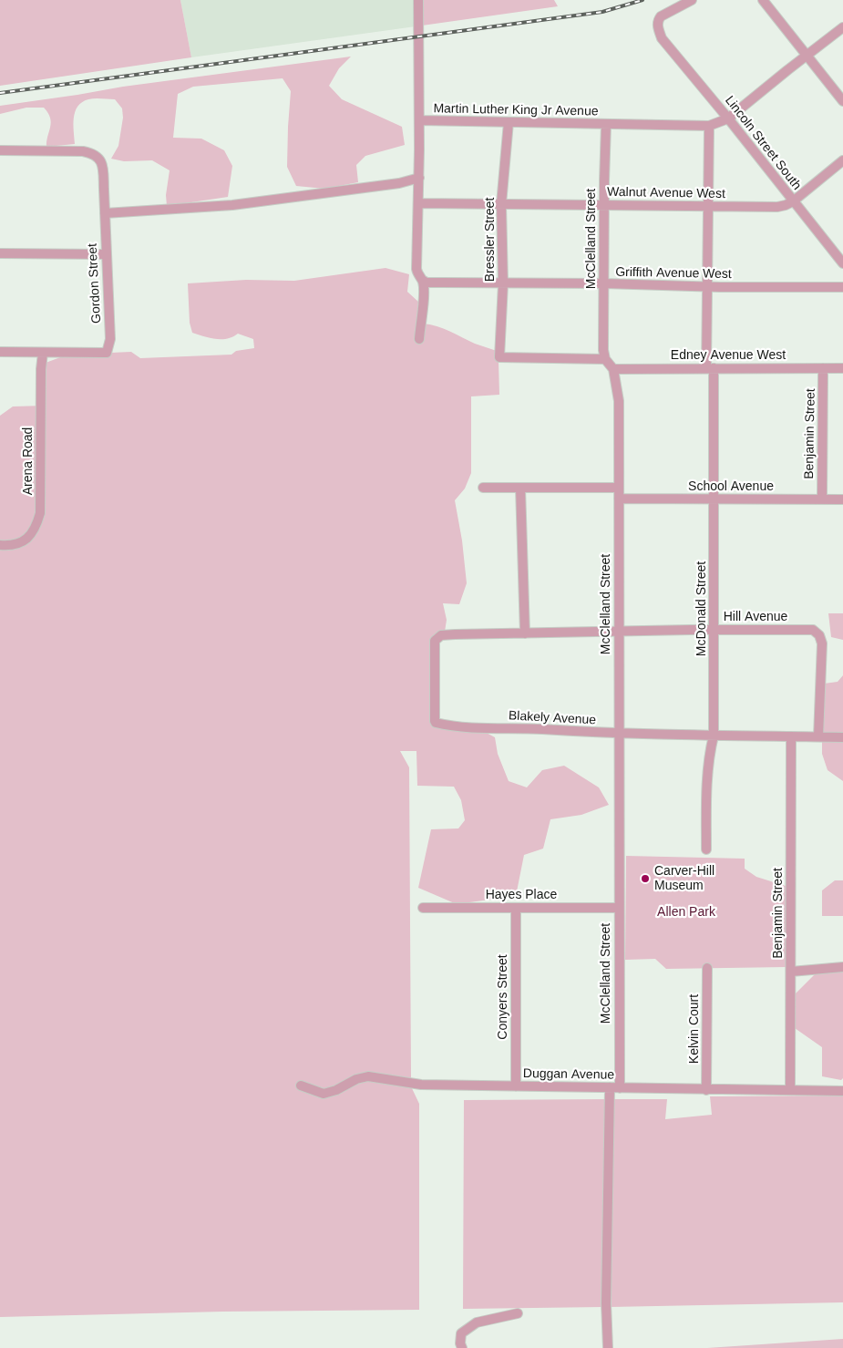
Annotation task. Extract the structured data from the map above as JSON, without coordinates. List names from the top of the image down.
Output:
{
  "streets": {
    "street": [
      "Martin Luther King Jr Avenue",
      "Lincoln Street South",
      "Walnut Avenue West",
      "McClelland Street",
      "Bressler Street",
      "Griffith Avenue West",
      "Gordon Street",
      "Edney Avenue West",
      "Benjamin Street",
      "Arena Road",
      "School Avenue",
      "McDonald Street",
      "Hill Avenue",
      "Blakely Avenue",
      "Hayes Place",
      "Conyers Street",
      "Kelvin Court",
      "Duggan Avenue"
    ]
  },
  "crossings": [
    ["Martin Luther King Jr Avenue", "Lincoln Street South"],
    ["Martin Luther King Jr Avenue", "Walnut Avenue West"],
    ["Martin Luther King Jr Avenue", "McClelland Street"],
    ["Martin Luther King Jr Avenue", "Bressler Street"],
    ["Martin Luther King Jr Avenue", "Griffith Avenue West"],
    ["Martin Luther King Jr Avenue", "McDonald Street"],
    ["Lincoln Street South", "Walnut Avenue West"],
    ["Walnut Avenue West", "McClelland Street"],
    ["Walnut Avenue West", "Bressler Street"],
    ["Walnut Avenue West", "McDonald Street"],
    ["McClelland Street", "Bressler Street"],
    ["McClelland Street", "Griffith Avenue West"],
    ["McClelland Street", "Edney Avenue West"],
    ["McClelland Street", "School Avenue"],
    ["McClelland Street", "Hill Avenue"],
    ["McClelland Street", "Blakely Avenue"],
    ["McClelland Street", "Hayes Place"],
    ["McClelland Street", "Duggan Avenue"],
    ["Bressler Street", "Griffith Avenue West"],
    ["Griffith Avenue West", "McDonald Street"],
    ["Gordon Street", "Arena Road"],
    ["Edney Avenue West", "Benjamin Street"],
    ["Edney Avenue West", "McDonald Street"],
    ["Benjamin Street", "School Avenue"],
    ["Benjamin Street", "Blakely Avenue"],
    ["Benjamin Street", "Duggan Avenue"],
    ["School Avenue", "McDonald Street"],
    ["McDonald Street", "Hill Avenue"],
    ["McDonald Street", "Blakely Avenue"],
    ["Hill Avenue", "Blakely Avenue"],
    ["Hayes Place", "Conyers Street"],
    ["Conyers Street", "Duggan Avenue"],
    ["Kelvin Court", "Duggan Avenue"]
  ],
  "parks": ["Allen Park"],
  "places": ["Carver-Hill Museum"]
}
